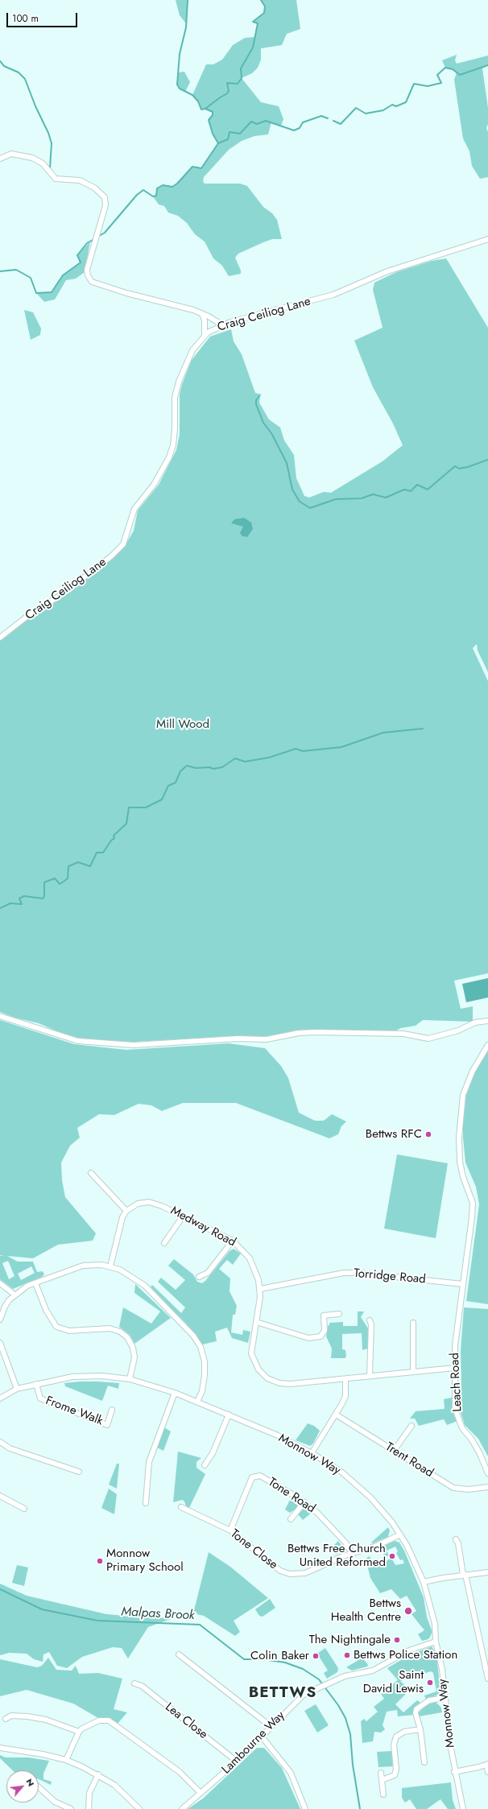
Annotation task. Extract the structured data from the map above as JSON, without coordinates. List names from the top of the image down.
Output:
{
  "streets": {
    "street": [
      "Craig Ceiliog Lane",
      "Medway Road",
      "Torridge Road",
      "Leach Road",
      "Frome Walk",
      "Monnow Way",
      "Trent Road",
      "Tone Road",
      "Tone Close",
      "Lea Close",
      "Lambourne Way"
    ]
  },
  "crossings": [
    ["Medway Road", "Torridge Road"],
    ["Medway Road", "Leach Road"],
    ["Torridge Road", "Leach Road"],
    ["Frome Walk", "Monnow Way"],
    ["Monnow Way", "Tone Close"],
    ["Monnow Way", "Lambourne Way"],
    ["Tone Road", "Tone Close"],
    ["Lea Close", "Lambourne Way"]
  ],
  "districts": ["BETTWS"],
  "water": ["Malpas Brook"],
  "parks": ["Mill Wood"],
  "places": [
    "Bettws RFC",
    "Bettws Free Church United Reformed",
    "Monnow Primary School",
    "Bettws Health Centre",
    "The Nightingale",
    "Bettws Police Station",
    "Colin Baker",
    "Saint David Lewis"
  ],
  "scale_bar": "100 m",
  "north": "top right"
}
